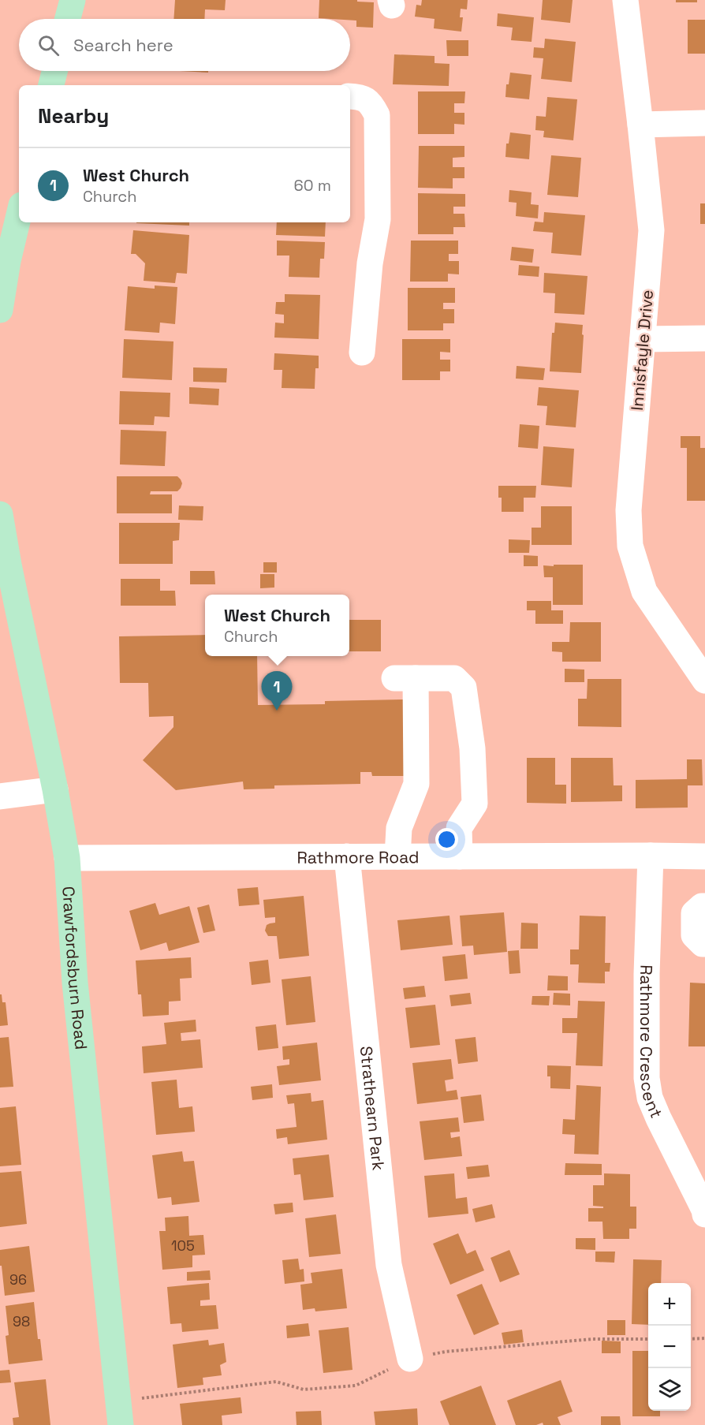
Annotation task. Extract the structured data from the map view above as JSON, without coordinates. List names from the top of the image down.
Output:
{
  "streets": {
    "main road": ["Crawfordsburn Road"],
    "street": [
      "Innisfayle Drive",
      "Rathmore Road",
      "Rathmore Crescent",
      "Strathearn Park"
    ]
  },
  "crossings": [
    ["Rathmore Road", "Crawfordsburn Road"],
    ["Rathmore Road", "Rathmore Crescent"],
    ["Rathmore Road", "Strathearn Park"]
  ],
  "house_numbers": ["105", "96", "98"],
  "page": {
    "search": "Search here",
    "heading": "Nearby",
    "list": [
      {
        "mark": "1",
        "name": "West Church",
        "note": "Church",
        "value": "60 m"
      }
    ],
    "popup": ["West Church", "Church"],
    "pins": "1",
    "map_buttons": ["+", "−"]
  }
}
